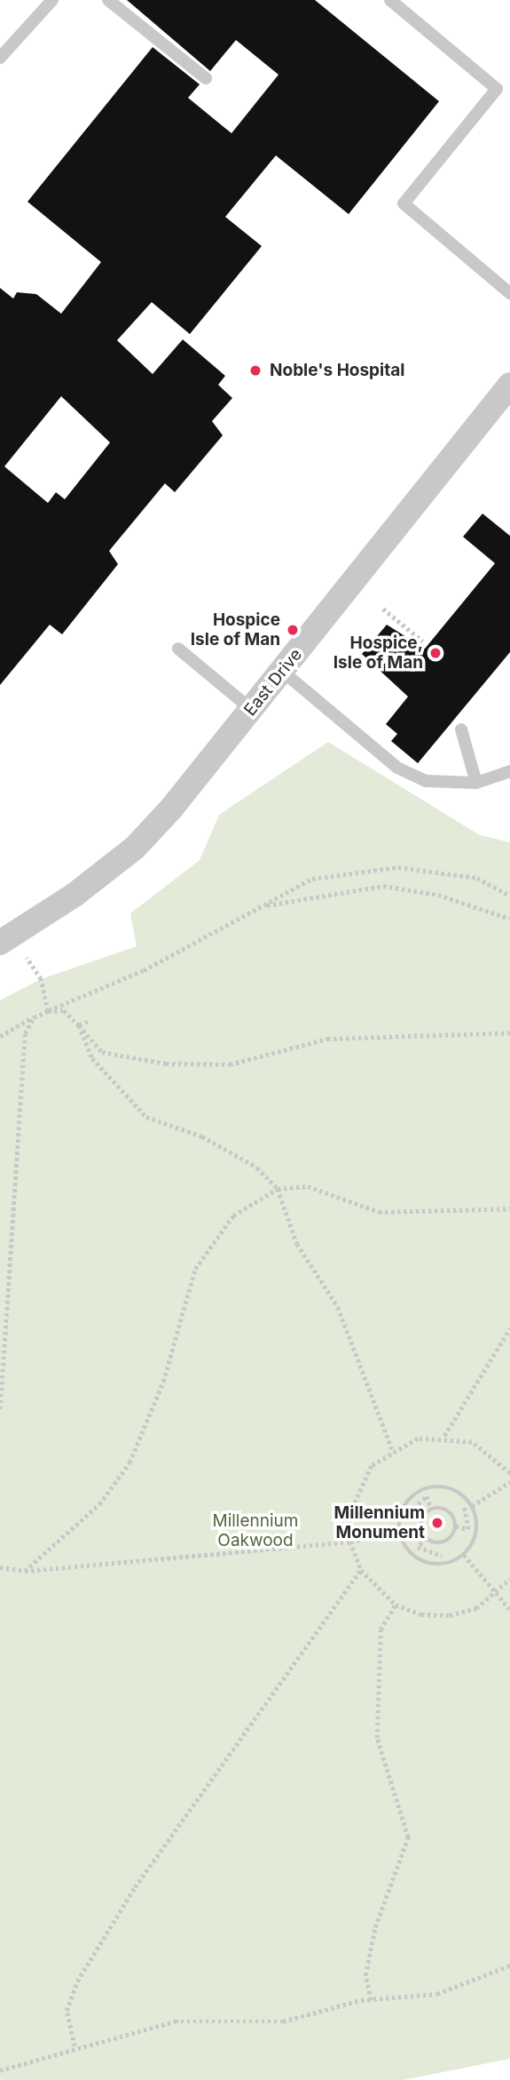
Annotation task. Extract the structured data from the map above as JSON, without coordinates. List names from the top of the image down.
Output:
{
  "streets": {
    "street": ["East Drive"]
  },
  "parks": ["Millennium Oakwood"],
  "places": [
    "Noble's Hospital",
    "Hospice Isle of Man",
    "Hospice, Isle of Man",
    "Millennium Monument"
  ]
}
